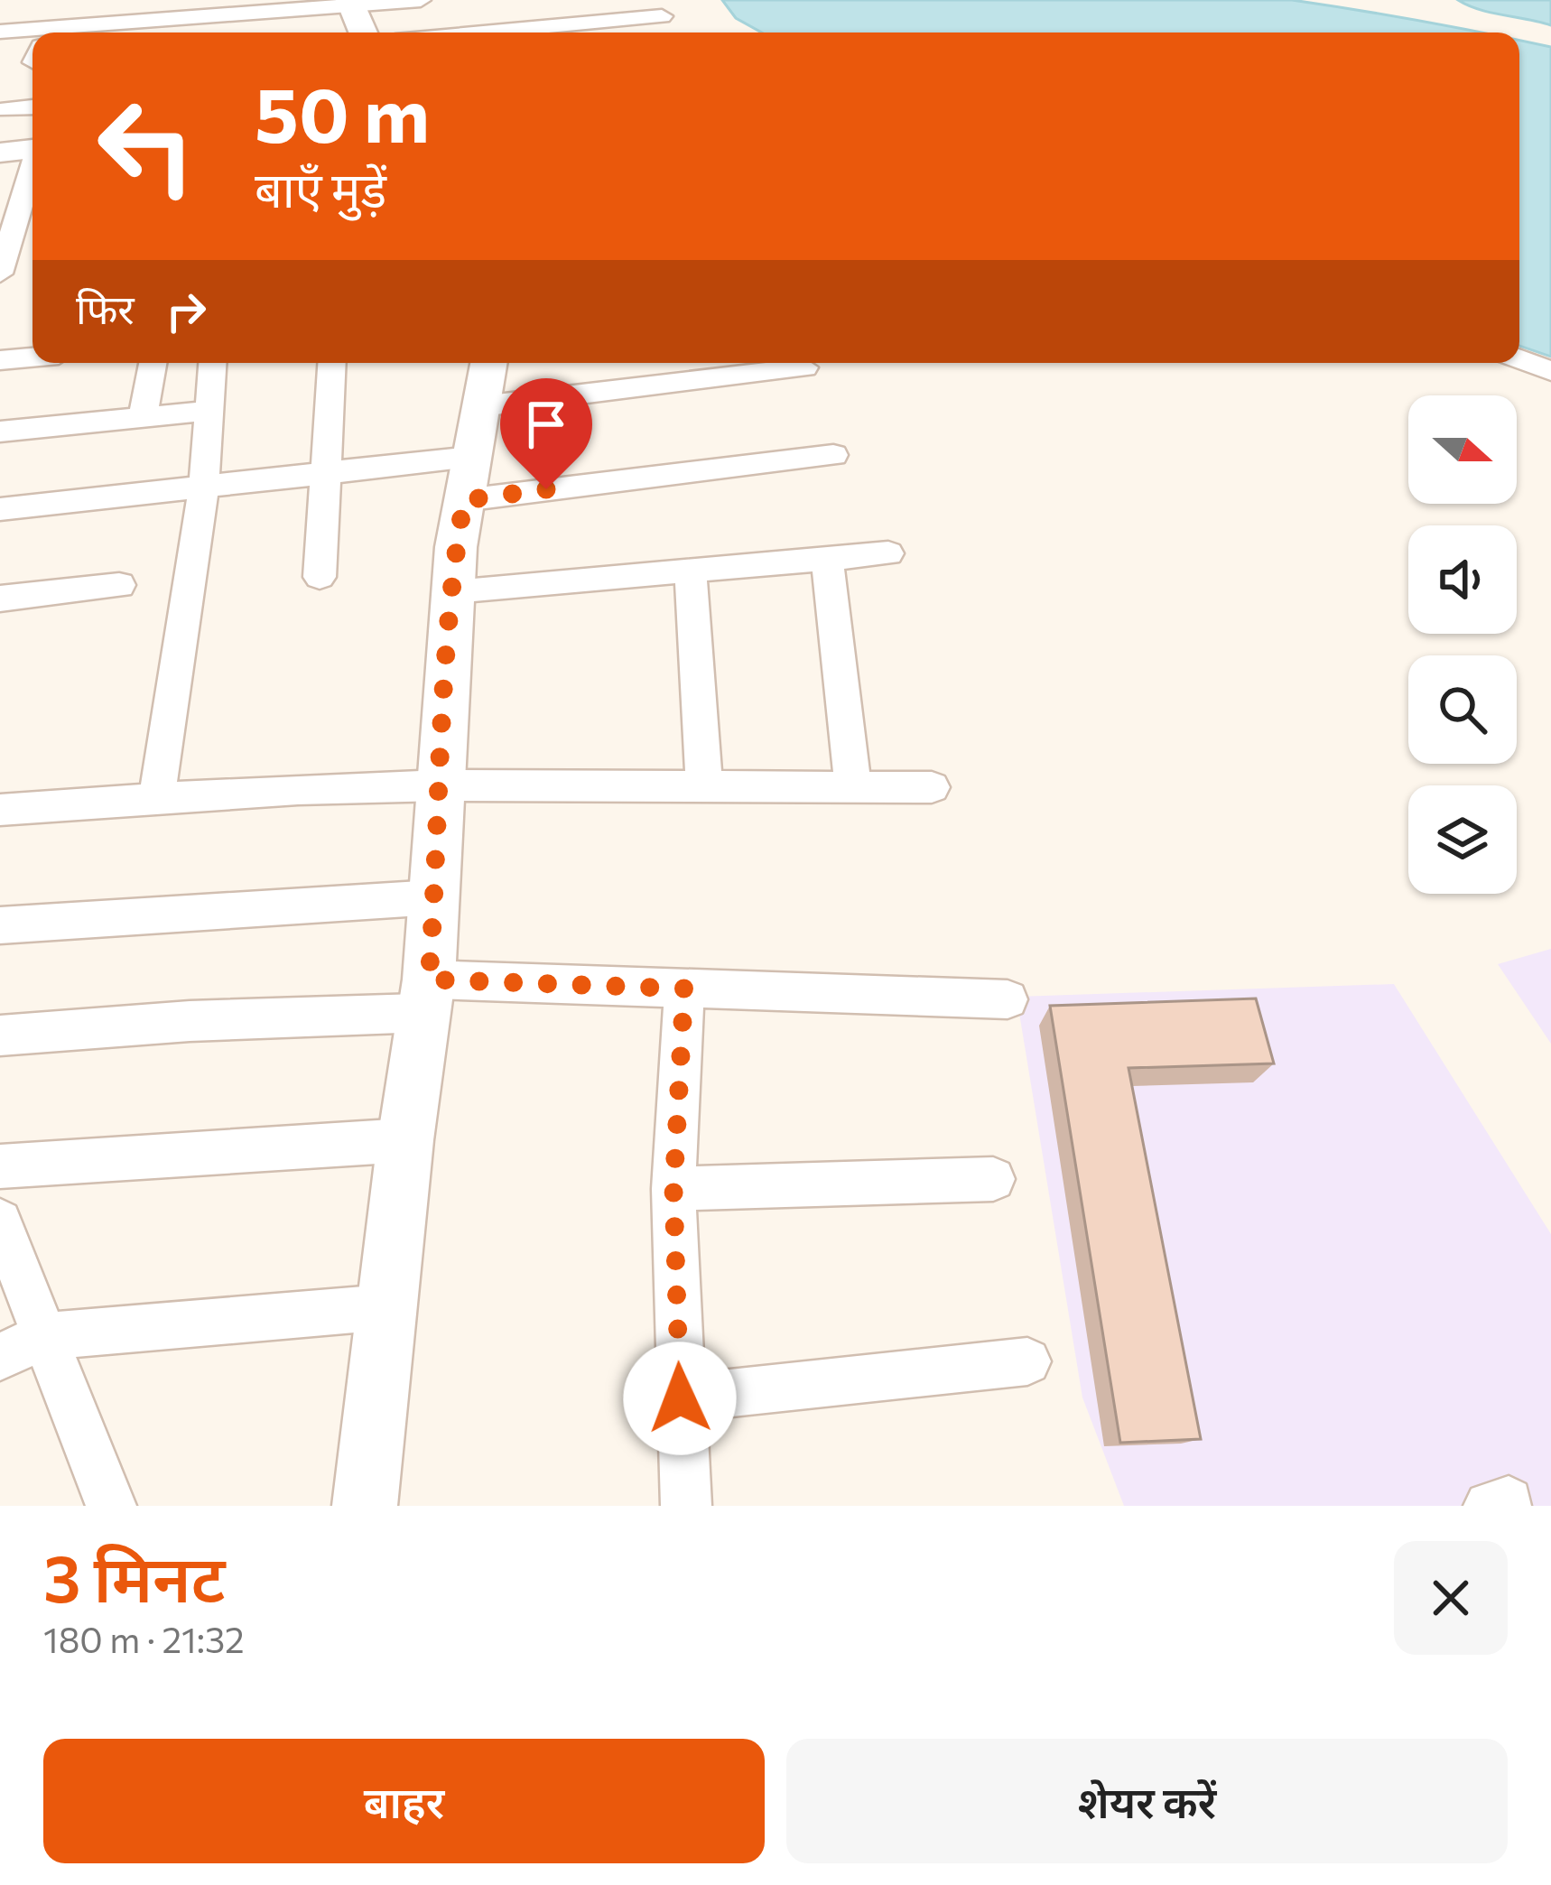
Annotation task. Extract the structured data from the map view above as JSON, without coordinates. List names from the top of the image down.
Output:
{
  "north": "right",
  "page": {
    "turn": ["50 m", "बाएँ मुड़ें"],
    "then": "फिर",
    "heading": ["3 मिनट", "180 m · 21:32"],
    "buttons": ["बाहर", "शेयर करें"]
  }
}
